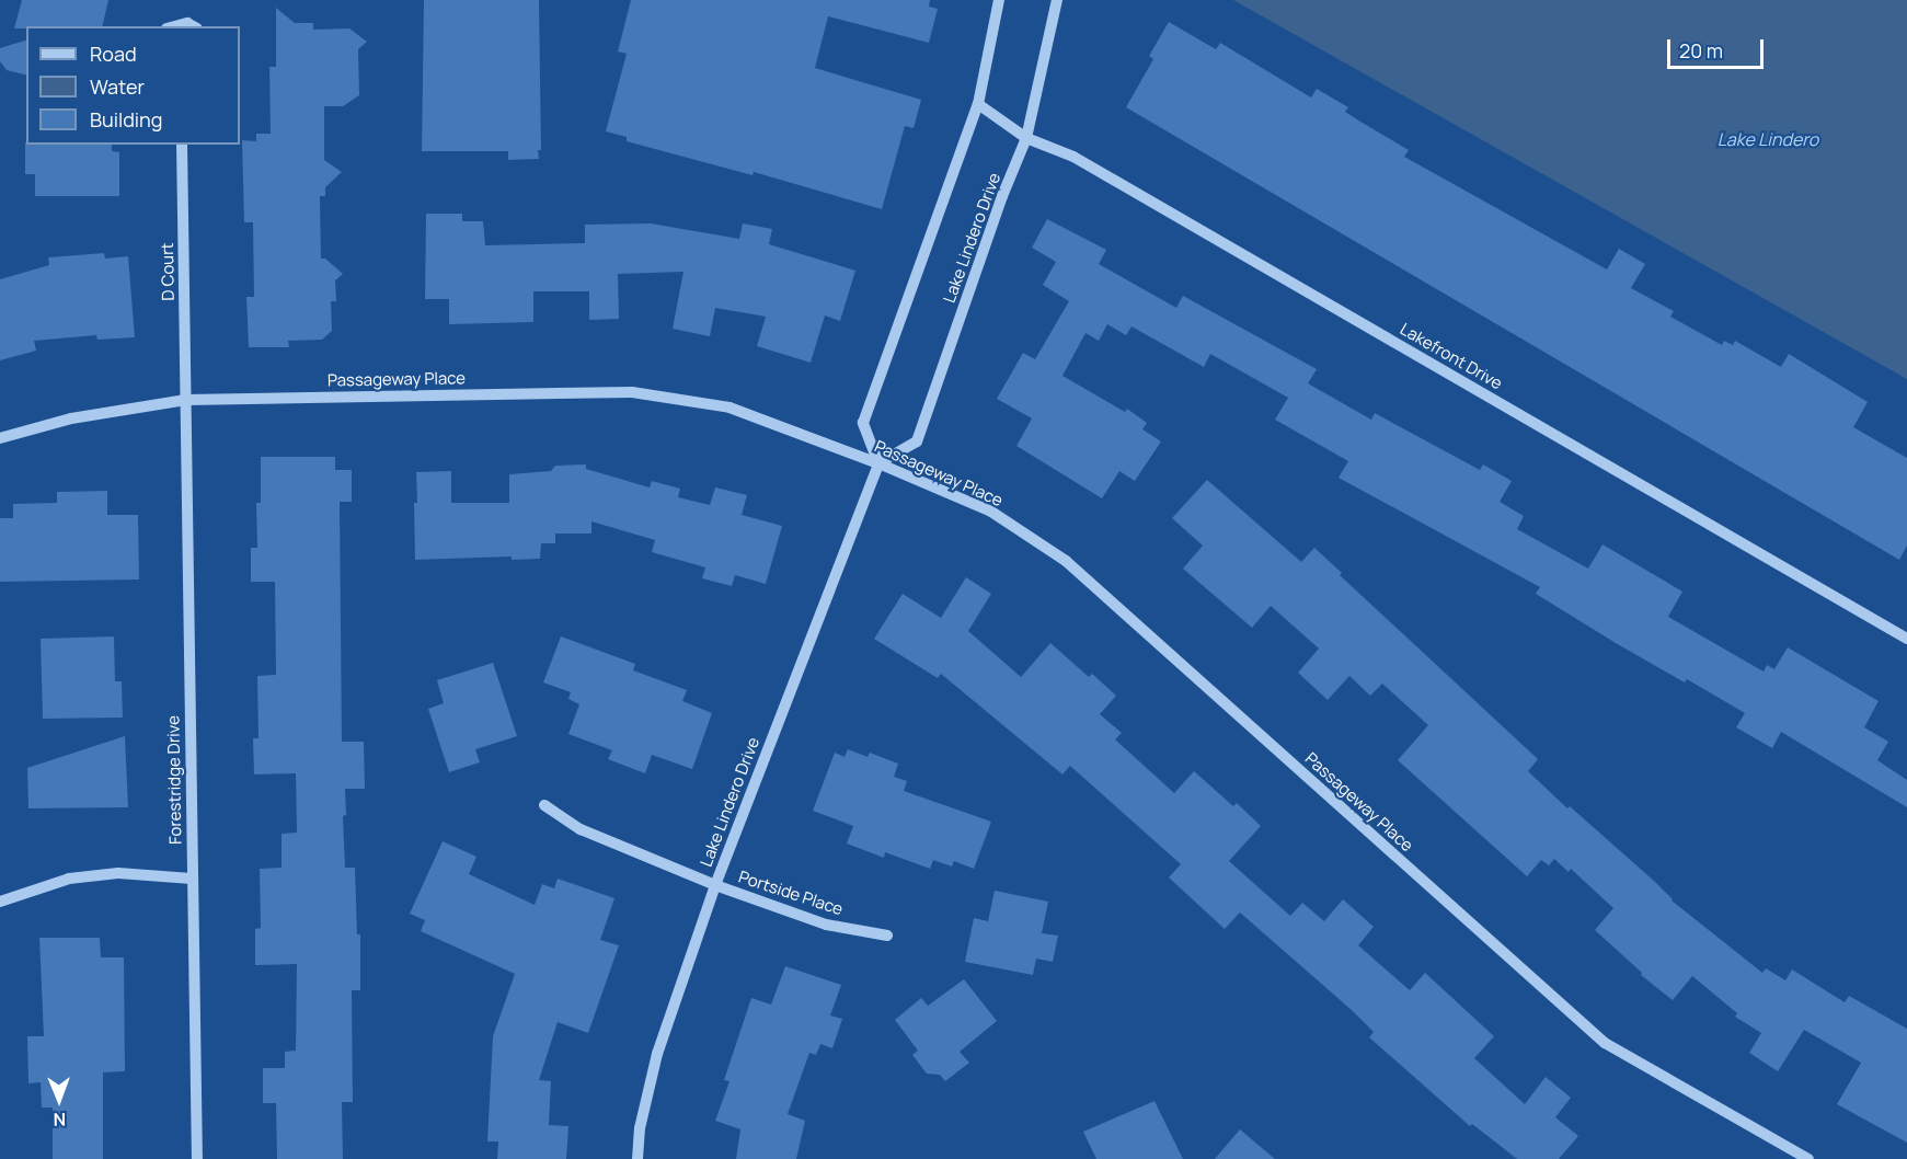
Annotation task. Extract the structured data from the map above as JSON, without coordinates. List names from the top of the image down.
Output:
{
  "streets": {
    "street": [
      "Lake Lindero Drive",
      "D Court",
      "Lakefront Drive",
      "Passageway Place",
      "Forestridge Drive",
      "Portside Place"
    ]
  },
  "crossings": [
    ["Lake Lindero Drive", "Lakefront Drive"],
    ["Lake Lindero Drive", "Passageway Place"],
    ["Lake Lindero Drive", "Portside Place"],
    ["D Court", "Passageway Place"],
    ["D Court", "Forestridge Drive"],
    ["Passageway Place", "Forestridge Drive"]
  ],
  "water": ["Lake Lindero"],
  "legend": ["Road", "Water", "Building"],
  "scale_bar": "20 m",
  "north": "bottom"
}
